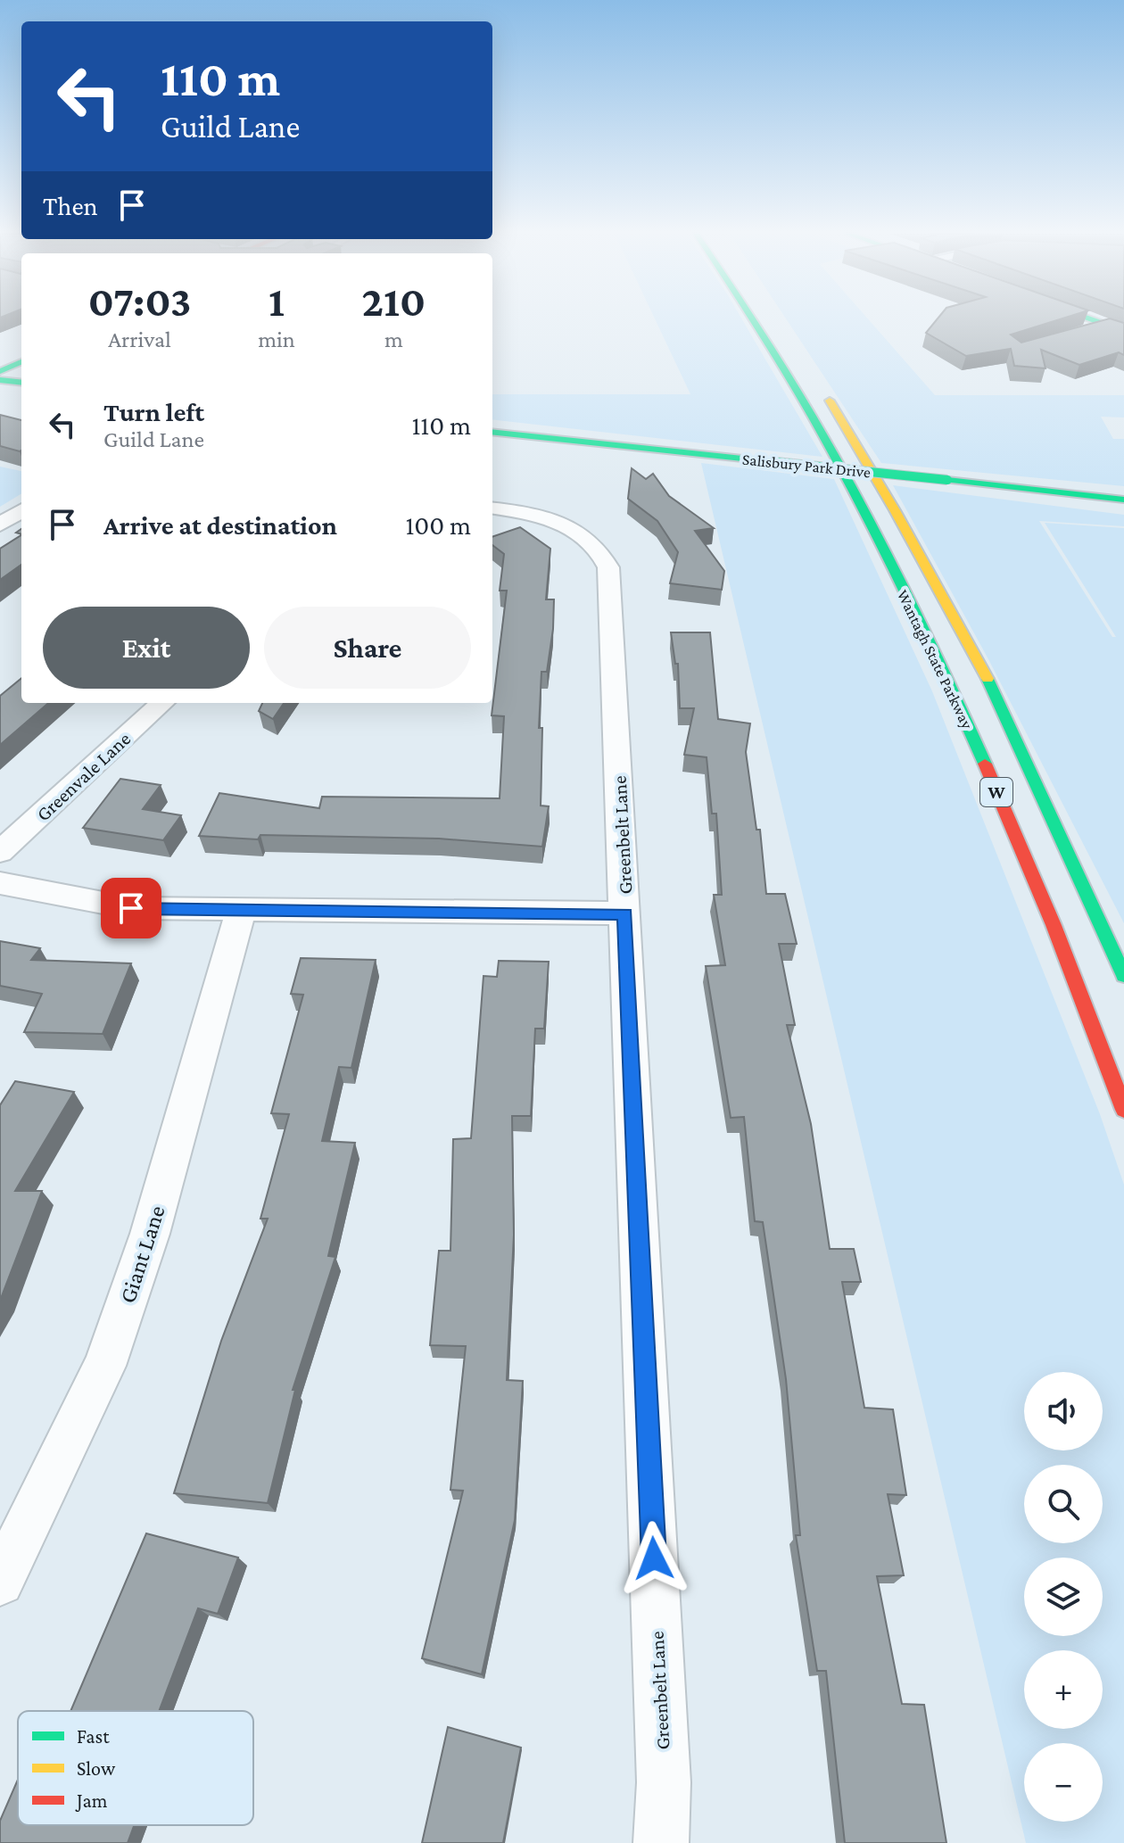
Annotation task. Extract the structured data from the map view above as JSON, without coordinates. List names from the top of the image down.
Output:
{
  "streets": {
    "main road": ["Salisbury Park Drive", "Wantagh State Parkway", "W"],
    "street": ["Greenvale Lane", "Greenbelt Lane", "Giant Lane"]
  },
  "legend": ["Fast", "Slow", "Jam"],
  "page": {
    "turn": ["110 m", "Guild Lane"],
    "then": "Then",
    "eta": [
      "07:03",
      "Arrival",
      "1",
      "min",
      "210",
      "m"
    ],
    "list": [
      {
        "name": "Turn left",
        "note": "Guild Lane",
        "value": "110 m"
      },
      {
        "name": "Arrive at destination",
        "value": "100 m"
      }
    ],
    "buttons": ["Exit", "Share"],
    "map_buttons": ["+", "−"]
  }
}
